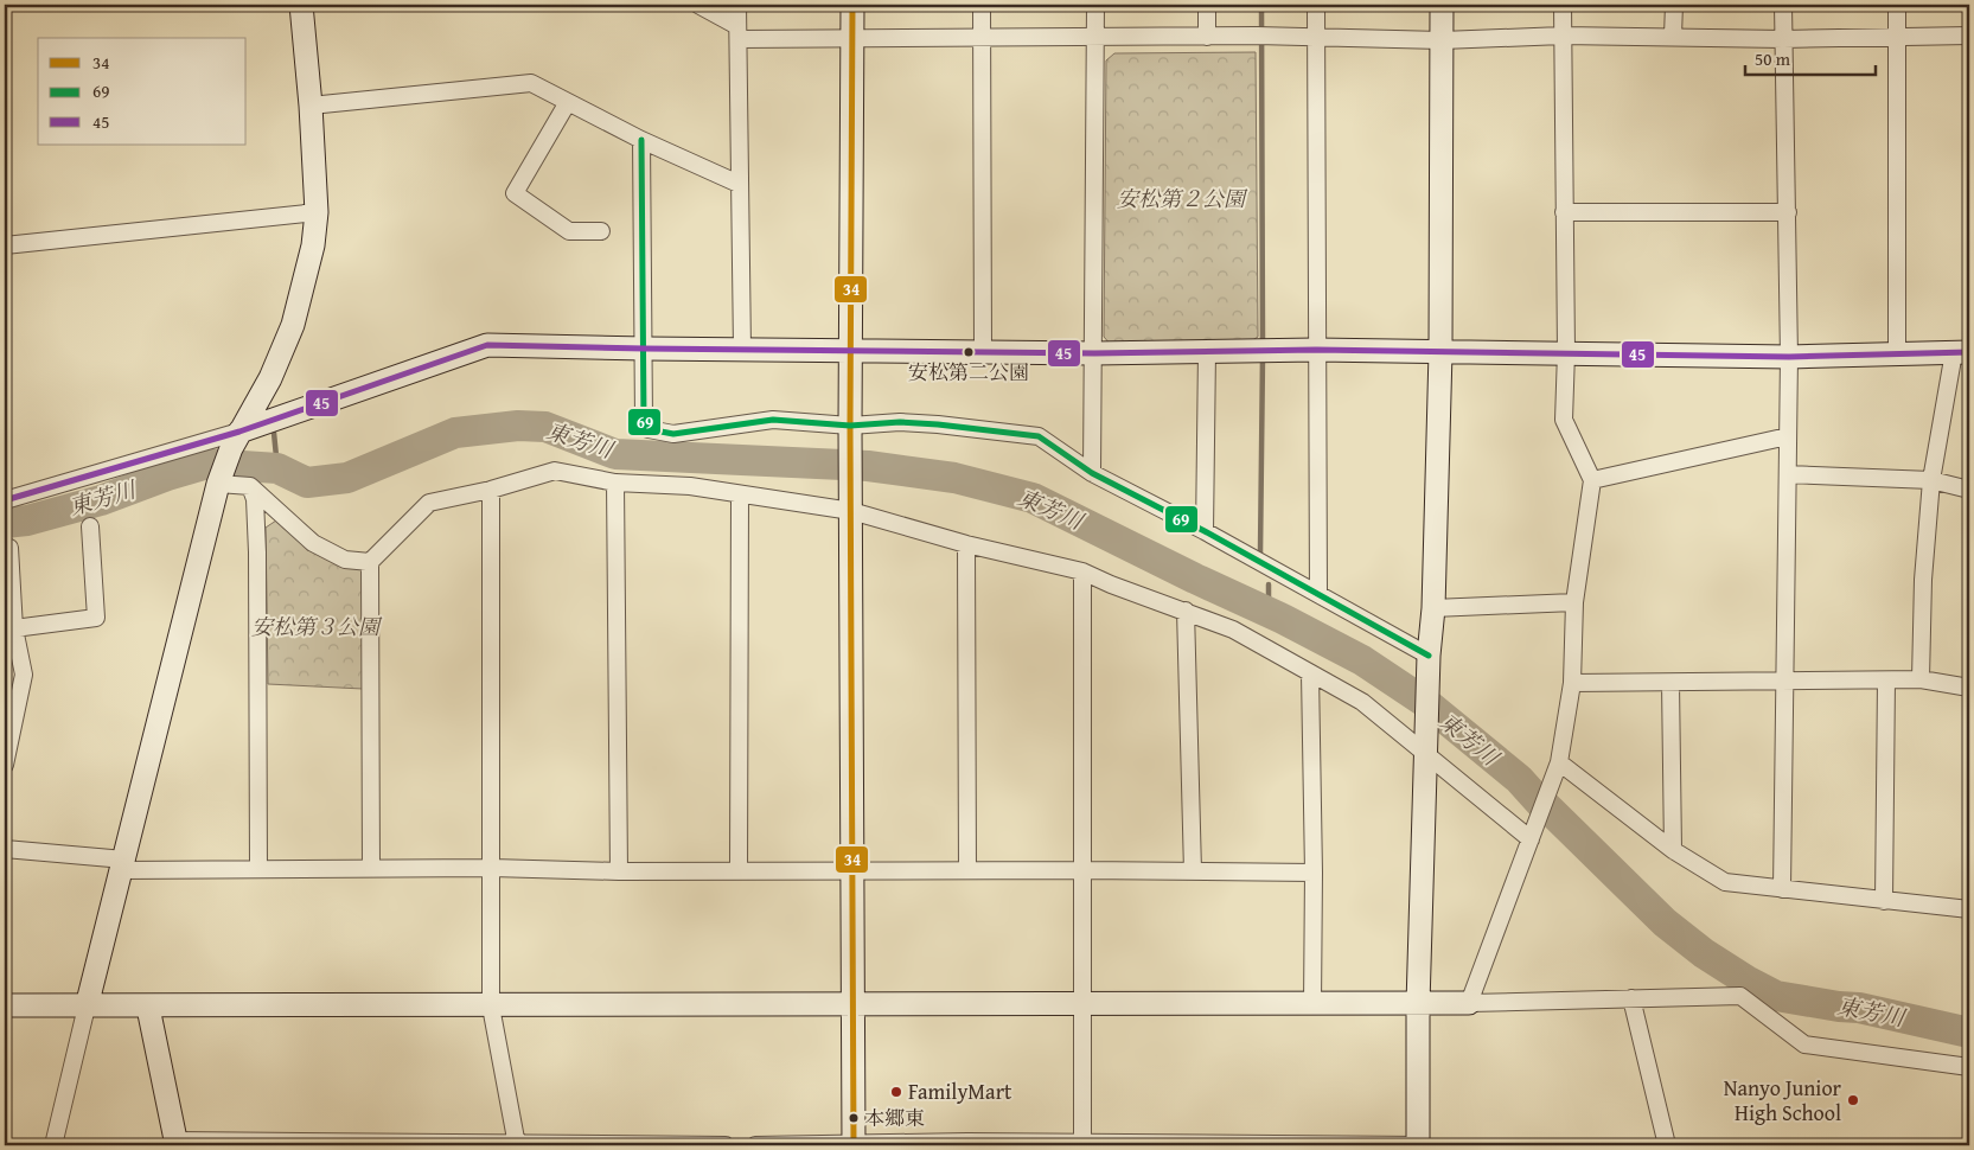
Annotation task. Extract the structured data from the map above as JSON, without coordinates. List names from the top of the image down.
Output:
{
  "water": ["東芳川"],
  "parks": ["安松第２公園", "安松第３公園"],
  "places": [
    "安松第二公園",
    "FamilyMart",
    "Nanyo Junior High School",
    "本郷東"
  ],
  "lines": ["transit line 34", "transit line 69", "transit line 45"],
  "legend": ["34", "69", "45"],
  "scale_bar": "50 m"
}
